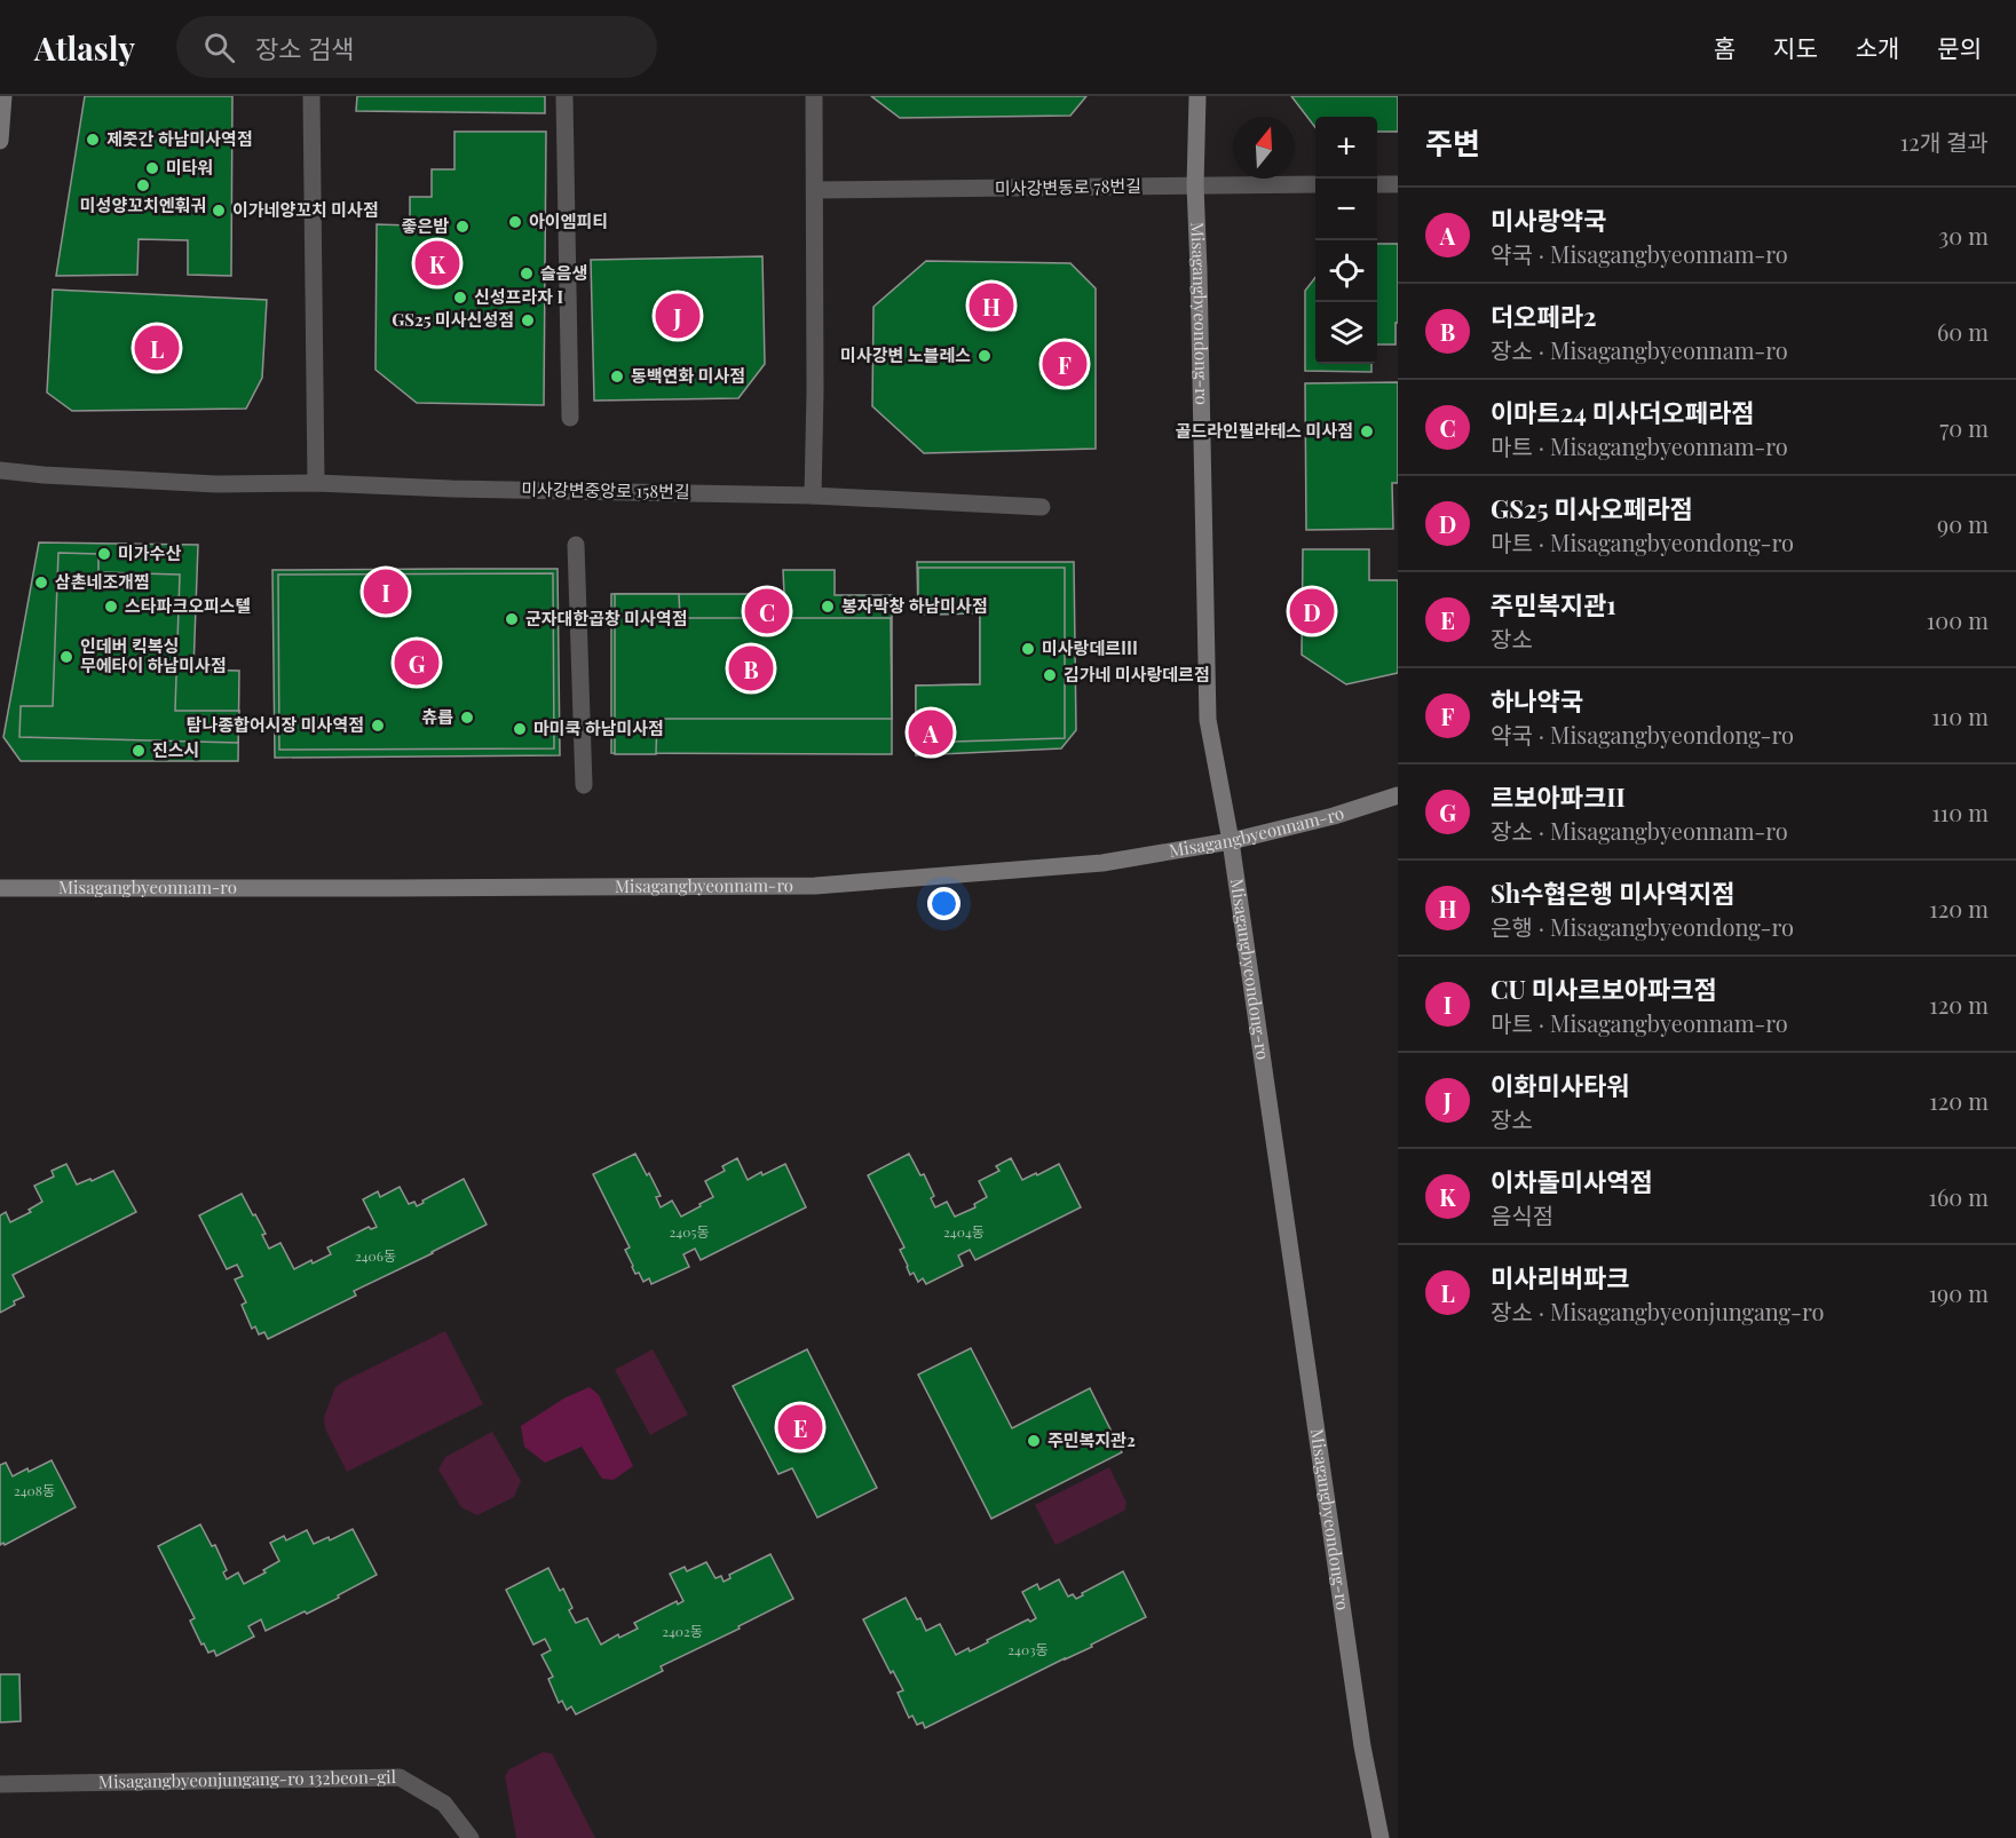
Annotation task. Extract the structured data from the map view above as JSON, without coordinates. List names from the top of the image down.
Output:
{
  "streets": {
    "main road": ["Misagangbyeondong-ro", "Misagangbyeonnam-ro"],
    "street": ["미사강변동로 78번길", "미사강변중앙로 158번길", "Misagangbyeonjungang-ro 132beon-gil"]
  },
  "crossings": [
    ["미사강변동로 78번길", "Misagangbyeondong-ro"],
    ["Misagangbyeondong-ro", "Misagangbyeonnam-ro"]
  ],
  "places": [
    "제줏간 하남미사역점",
    "미타워",
    "미성양꼬치엔훠궈",
    "이가네양꼬치 미사점",
    "아이엠피티",
    "좋은밤",
    "슬음생",
    "신성프라자 I",
    "GS25 미사신성점",
    "미사강변 노블레스",
    "동백연화 미사점",
    "골드라인필라테스 미사점",
    "미가수산",
    "삼촌네조개찜",
    "스타파크오피스텔",
    "봉자막창 하남미사점",
    "군자대한곱창 미사역점",
    "미사랑데르Ⅲ",
    "인데버 킥복싱 무에타이 하남미사점",
    "김가네 미사랑데르점",
    "츄릅",
    "탐나종합어시장 미사역점",
    "마미쿡 하남미사점",
    "진스시",
    "주민복지관2"
  ],
  "house_numbers": [
    "2405동",
    "2404동",
    "2406동",
    "2408동",
    "2402동",
    "2403동"
  ],
  "north": "top",
  "page": {
    "header": "Atlasly",
    "search": "장소 검색",
    "nav": [
      "홈",
      "지도",
      "소개",
      "문의"
    ],
    "heading": ["주변", "12개 결과"],
    "map_buttons": ["+", "−"],
    "list": [
      {
        "mark": "A",
        "name": "미사랑약국",
        "note": "약국 · Misagangbyeonnam-ro",
        "value": "30 m"
      },
      {
        "mark": "B",
        "name": "더오페라2",
        "note": "장소 · Misagangbyeonnam-ro",
        "value": "60 m"
      },
      {
        "mark": "C",
        "name": "이마트24 미사더오페라점",
        "note": "마트 · Misagangbyeonnam-ro",
        "value": "70 m"
      },
      {
        "mark": "D",
        "name": "GS25 미사오페라점",
        "note": "마트 · Misagangbyeondong-ro",
        "value": "90 m"
      },
      {
        "mark": "E",
        "name": "주민복지관1",
        "note": "장소",
        "value": "100 m"
      },
      {
        "mark": "F",
        "name": "하나약국",
        "note": "약국 · Misagangbyeondong-ro",
        "value": "110 m"
      },
      {
        "mark": "G",
        "name": "르보아파크II",
        "note": "장소 · Misagangbyeonnam-ro",
        "value": "110 m"
      },
      {
        "mark": "H",
        "name": "Sh수협은행 미사역지점",
        "note": "은행 · Misagangbyeondong-ro",
        "value": "120 m"
      },
      {
        "mark": "I",
        "name": "CU 미사르보아파크점",
        "note": "마트 · Misagangbyeonnam-ro",
        "value": "120 m"
      },
      {
        "mark": "J",
        "name": "이화미사타워",
        "note": "장소",
        "value": "120 m"
      },
      {
        "mark": "K",
        "name": "이차돌미사역점",
        "note": "음식점",
        "value": "160 m"
      },
      {
        "mark": "L",
        "name": "미사리버파크",
        "note": "장소 · Misagangbyeonjungang-ro",
        "value": "190 m"
      }
    ],
    "pins": [
      "K",
      "H",
      "J",
      "L",
      "F",
      "I",
      "C",
      "D",
      "G",
      "B",
      "A",
      "E"
    ]
  }
}
